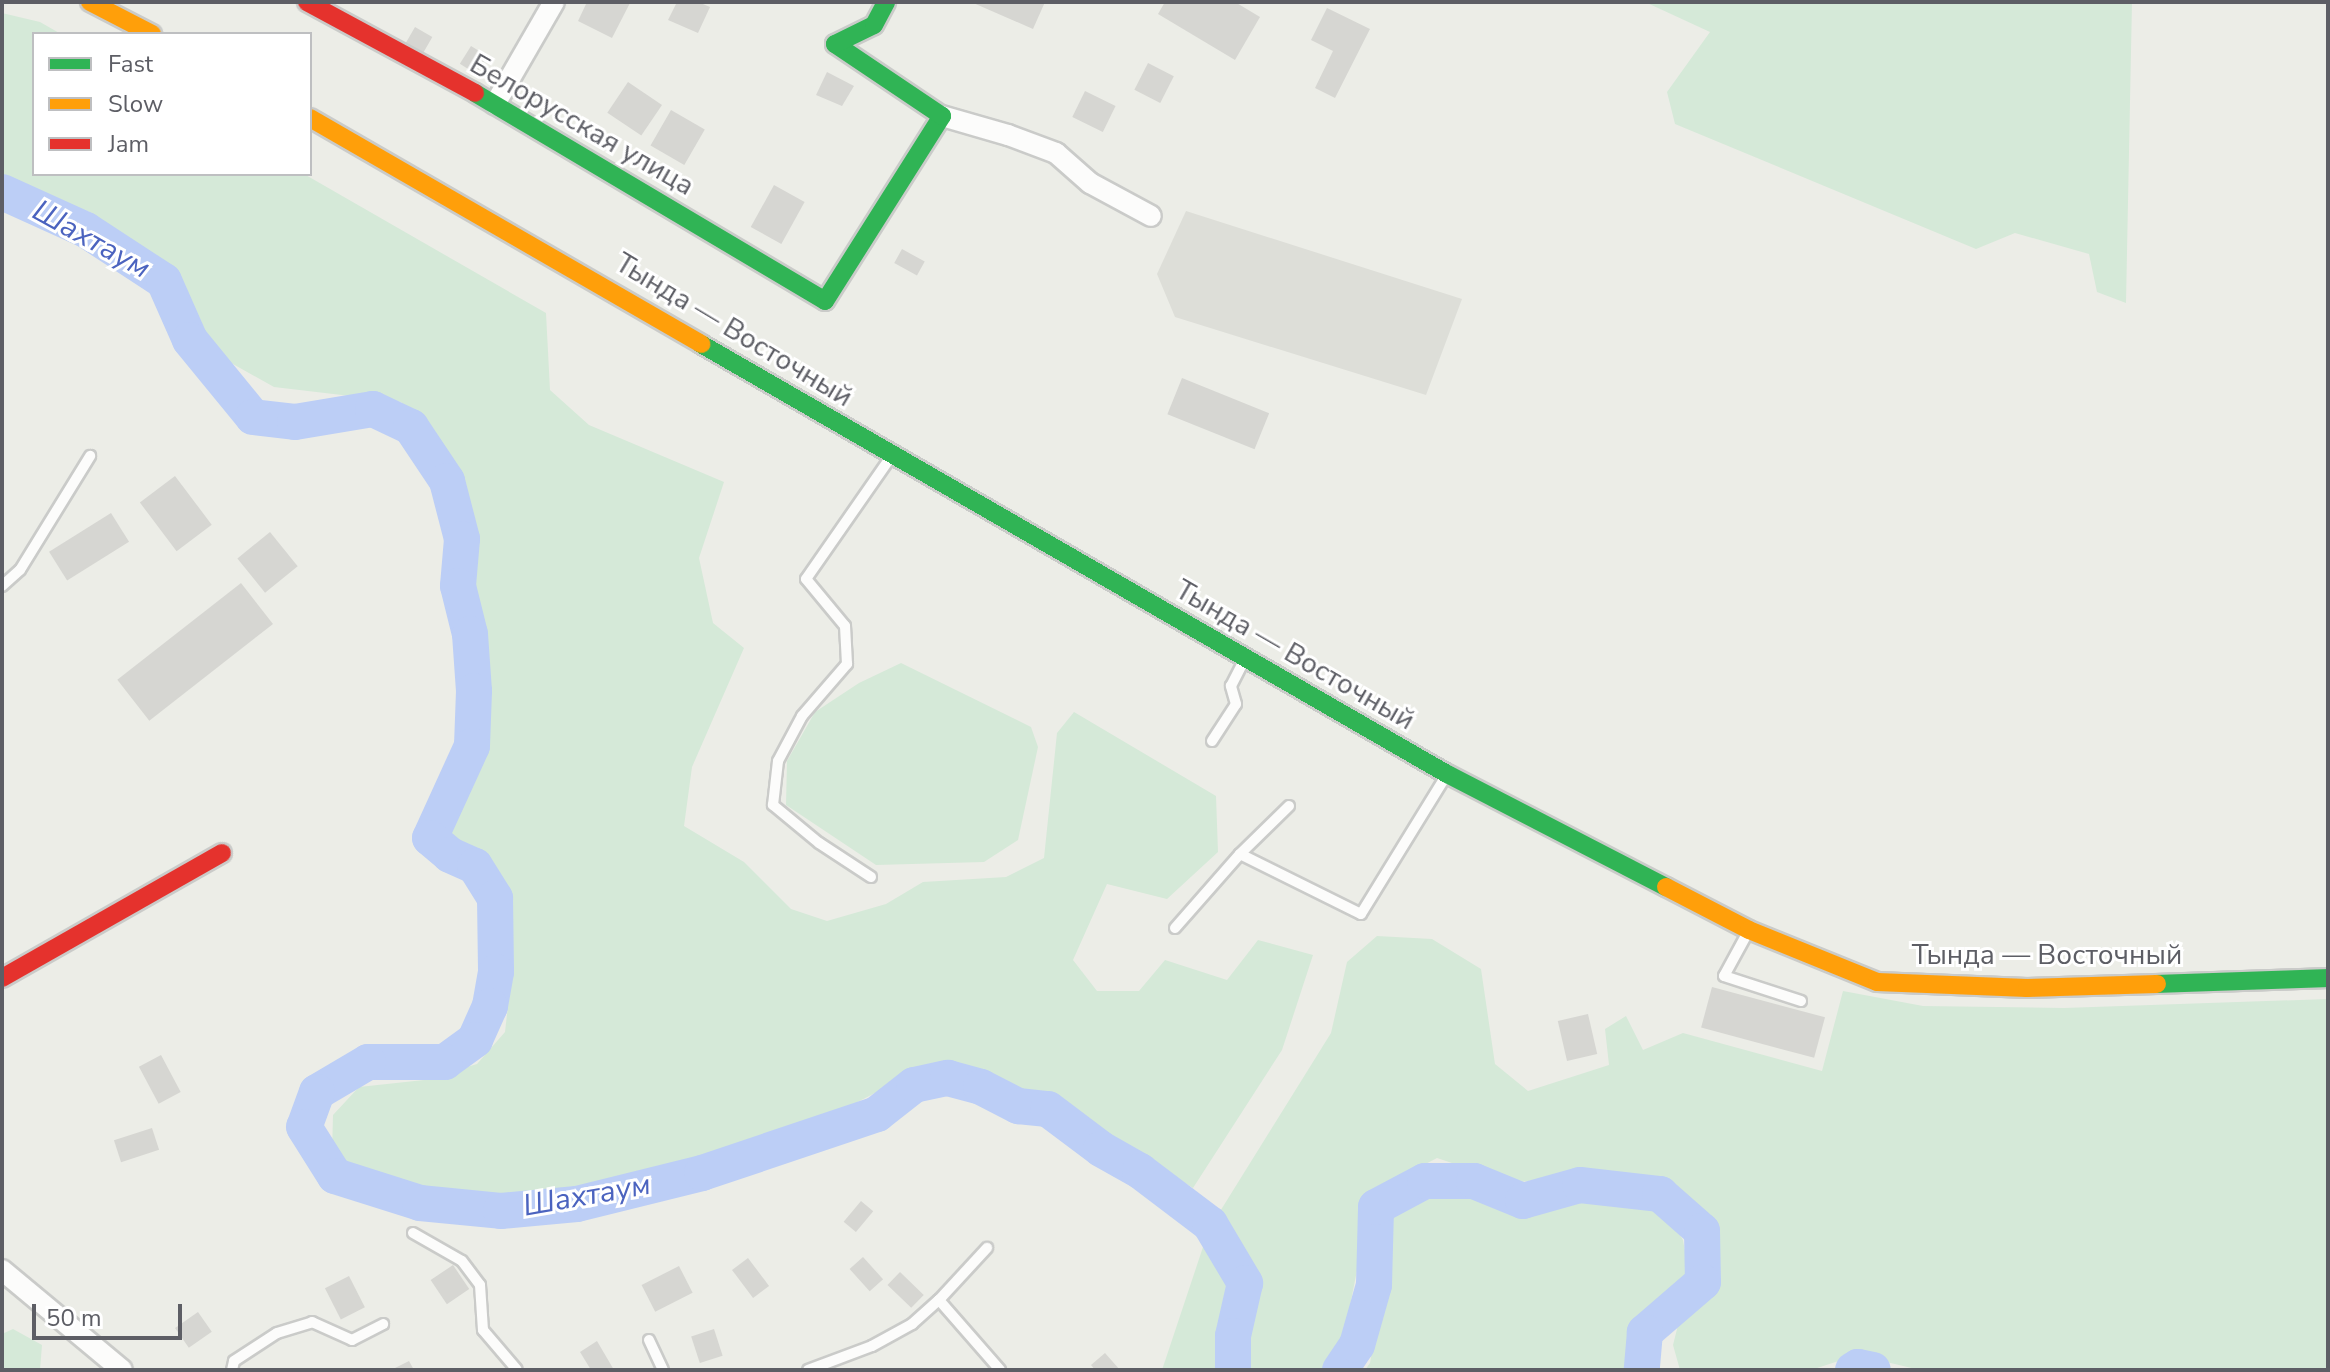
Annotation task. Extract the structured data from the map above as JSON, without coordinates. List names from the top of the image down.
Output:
{
  "streets": {
    "street": ["Белорусская улица", "Тында — Восточный"]
  },
  "water": ["Шахтаум"],
  "legend": ["Fast", "Slow", "Jam"],
  "scale_bar": "50 m"
}
